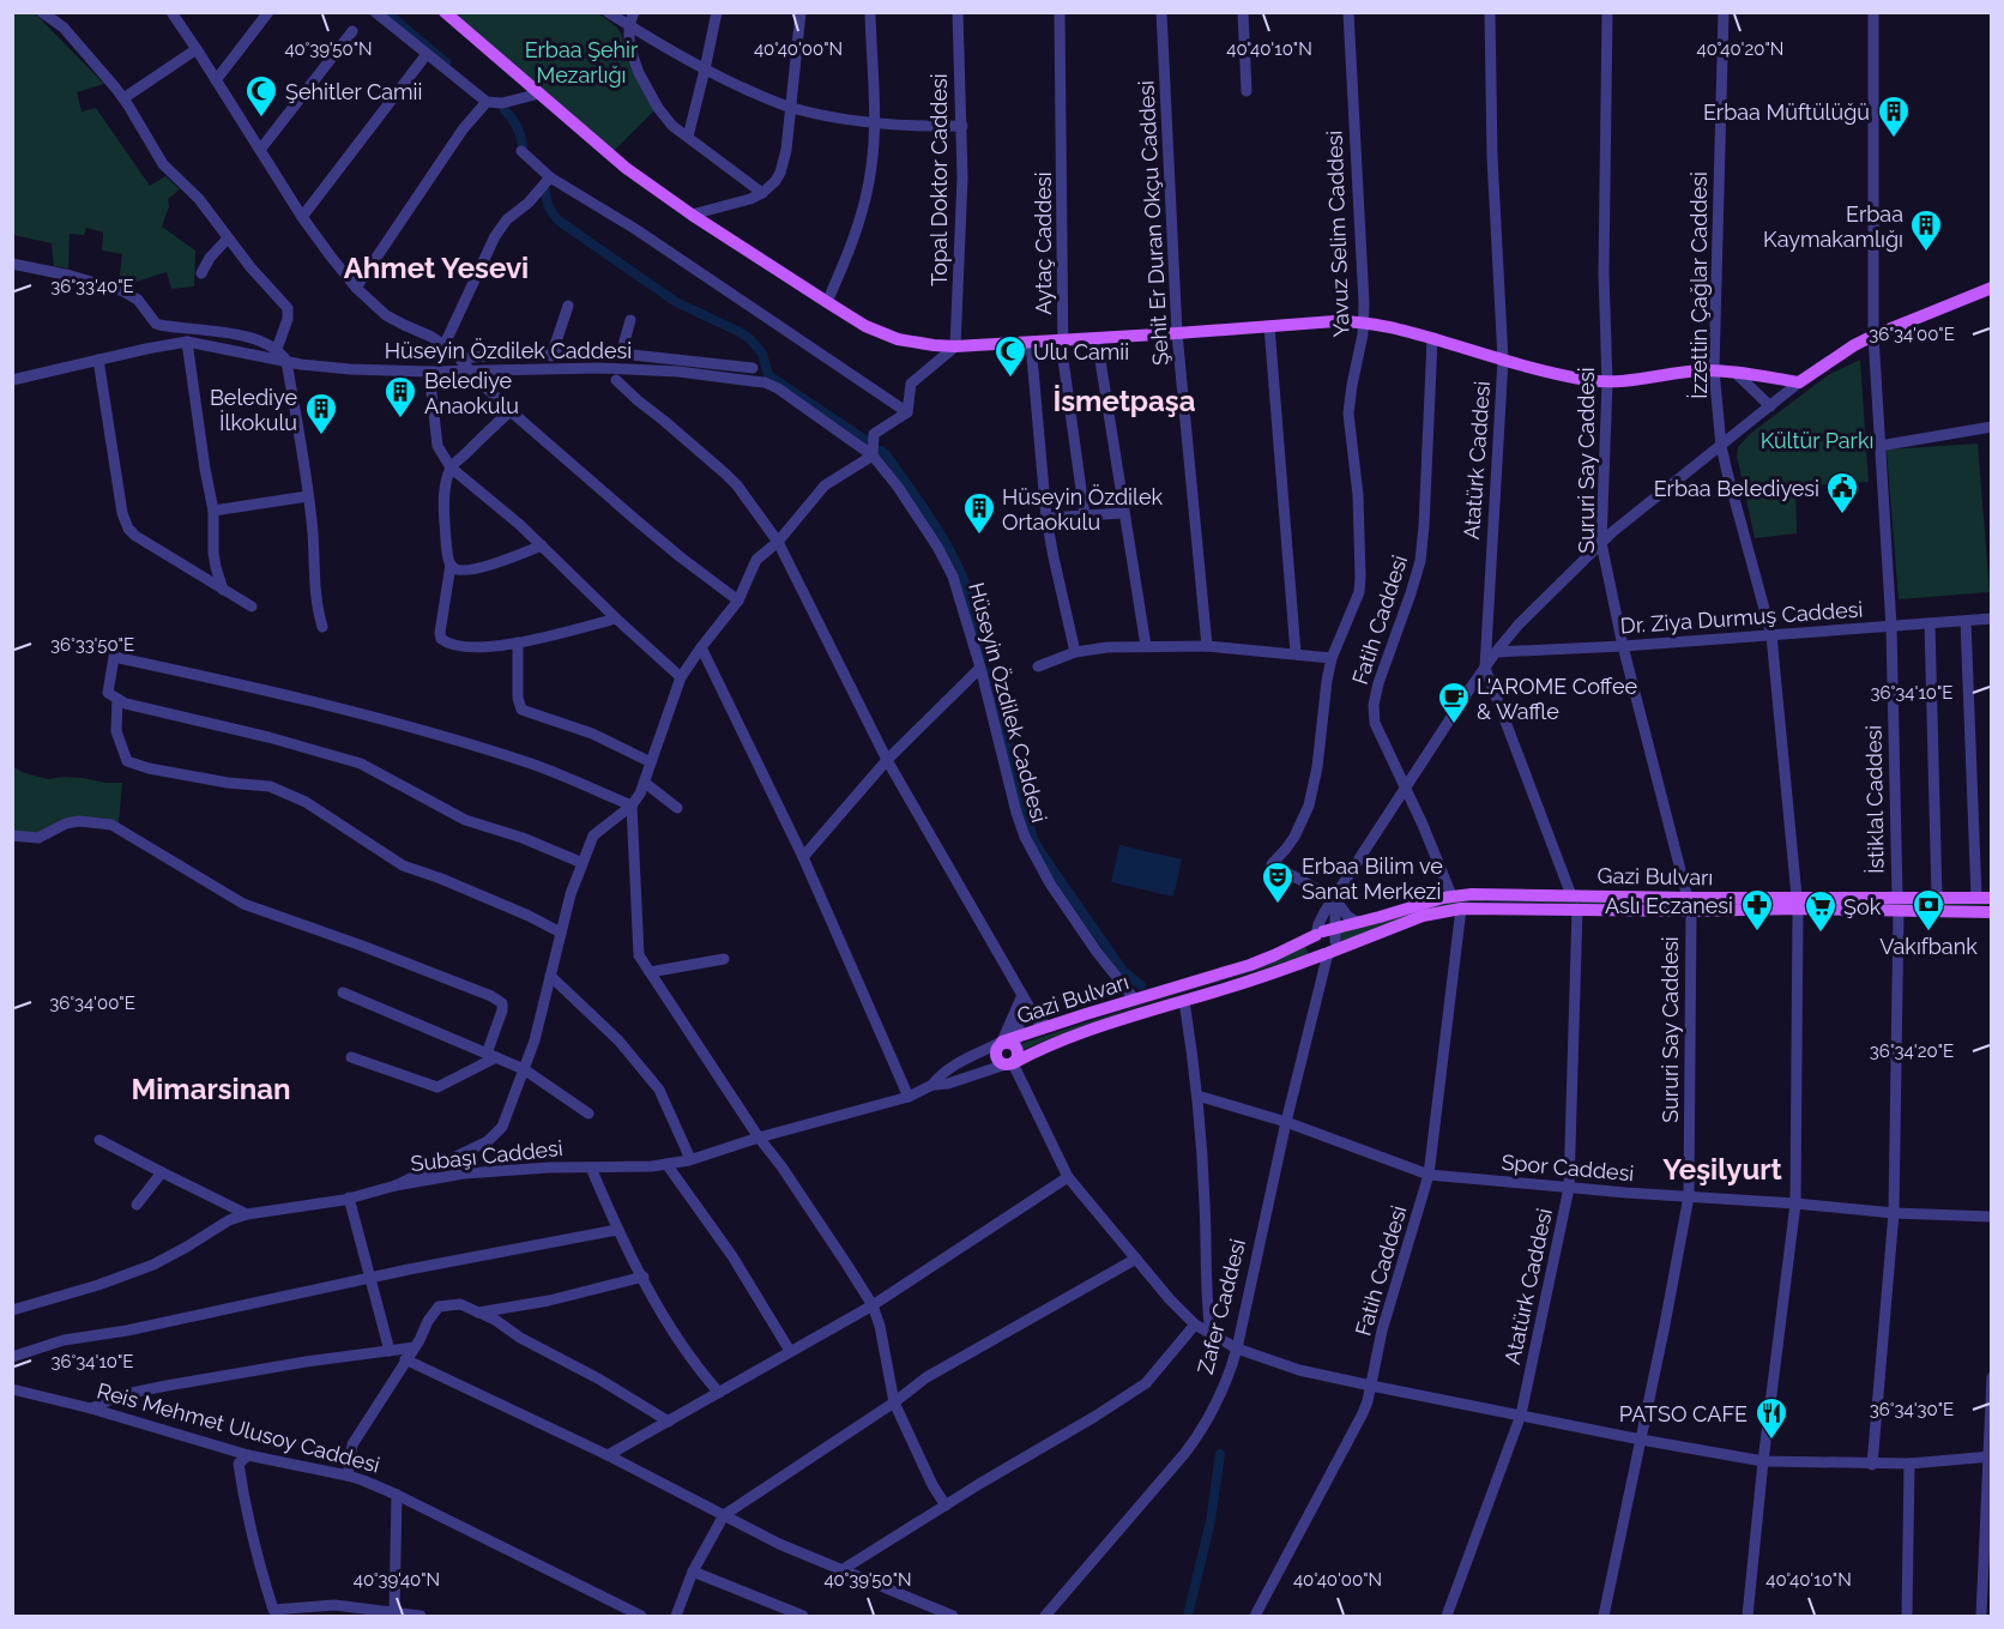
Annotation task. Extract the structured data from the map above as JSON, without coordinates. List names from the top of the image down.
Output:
{
  "streets": {
    "main road": ["Gazi Bulvarı"],
    "street": [
      "Topal Doktor Caddesi",
      "Şehit Er Duran Okçu Caddesi",
      "Yavuz Selim Caddesi",
      "Aytaç Caddesi",
      "İzzettin Çağlar Caddesi",
      "Hüseyin Özdilek Caddesi",
      "Atatürk Caddesi",
      "Sururi Say Caddesi",
      "Dr. Ziya Durmuş Caddesi",
      "Fatih Caddesi",
      "İstiklal Caddesi",
      "Subaşı Caddesi",
      "Spor Caddesi",
      "Zafer Caddesi",
      "Reis Mehmet Ulusoy Caddesi"
    ]
  },
  "crossings": [
    ["İzzettin Çağlar Caddesi", "Dr. Ziya Durmuş Caddesi"],
    ["İzzettin Çağlar Caddesi", "Gazi Bulvarı"],
    ["İzzettin Çağlar Caddesi", "Spor Caddesi"],
    ["Hüseyin Özdilek Caddesi", "Gazi Bulvarı"],
    ["Atatürk Caddesi", "Gazi Bulvarı"],
    ["Atatürk Caddesi", "Spor Caddesi"],
    ["Sururi Say Caddesi", "Dr. Ziya Durmuş Caddesi"],
    ["Sururi Say Caddesi", "Gazi Bulvarı"],
    ["Sururi Say Caddesi", "Spor Caddesi"],
    ["Dr. Ziya Durmuş Caddesi", "İstiklal Caddesi"],
    ["Fatih Caddesi", "Gazi Bulvarı"],
    ["Fatih Caddesi", "Spor Caddesi"],
    ["İstiklal Caddesi", "Gazi Bulvarı"],
    ["Gazi Bulvarı", "Subaşı Caddesi"],
    ["Gazi Bulvarı", "Zafer Caddesi"],
    ["Spor Caddesi", "Zafer Caddesi"]
  ],
  "districts": [
    "Ahmet Yesevi",
    "İsmetpaşa",
    "Mimarsinan",
    "Yeşilyurt"
  ],
  "parks": ["Erbaa Şehir Mezarlığı", "Kültür Parkı"],
  "places": {
    "mosque": ["Şehitler Camii", "Ulu Camii"],
    "building": [
      "Erbaa Müftülüğü",
      "Erbaa Kaymakamlığı",
      "Belediye Anaokulu",
      "Belediye İlkokulu",
      "Hüseyin Özdilek Ortaokulu"
    ],
    "public building": ["Erbaa Belediyesi"],
    "cafe": ["L'AROME Coffee & Waffle"],
    "theatre": ["Erbaa Bilim ve Sanat Merkezi"],
    "pharmacy": ["Aslı Eczanesi"],
    "bank": ["Vakıfbank"],
    "supermarket": ["Şok"],
    "restaurant": ["PATSO CAFE"]
  },
  "coordinates": [
    "40°39'50\"N",
    "40°40'00\"N",
    "40°40'20\"N",
    "40°40'10\"N",
    "36°33'40\"E",
    "36°34'00\"E",
    "36°33'50\"E",
    "36°34'10\"E",
    "36°34'20\"E",
    "36°34'30\"E",
    "40°39'40\"N"
  ]
}
